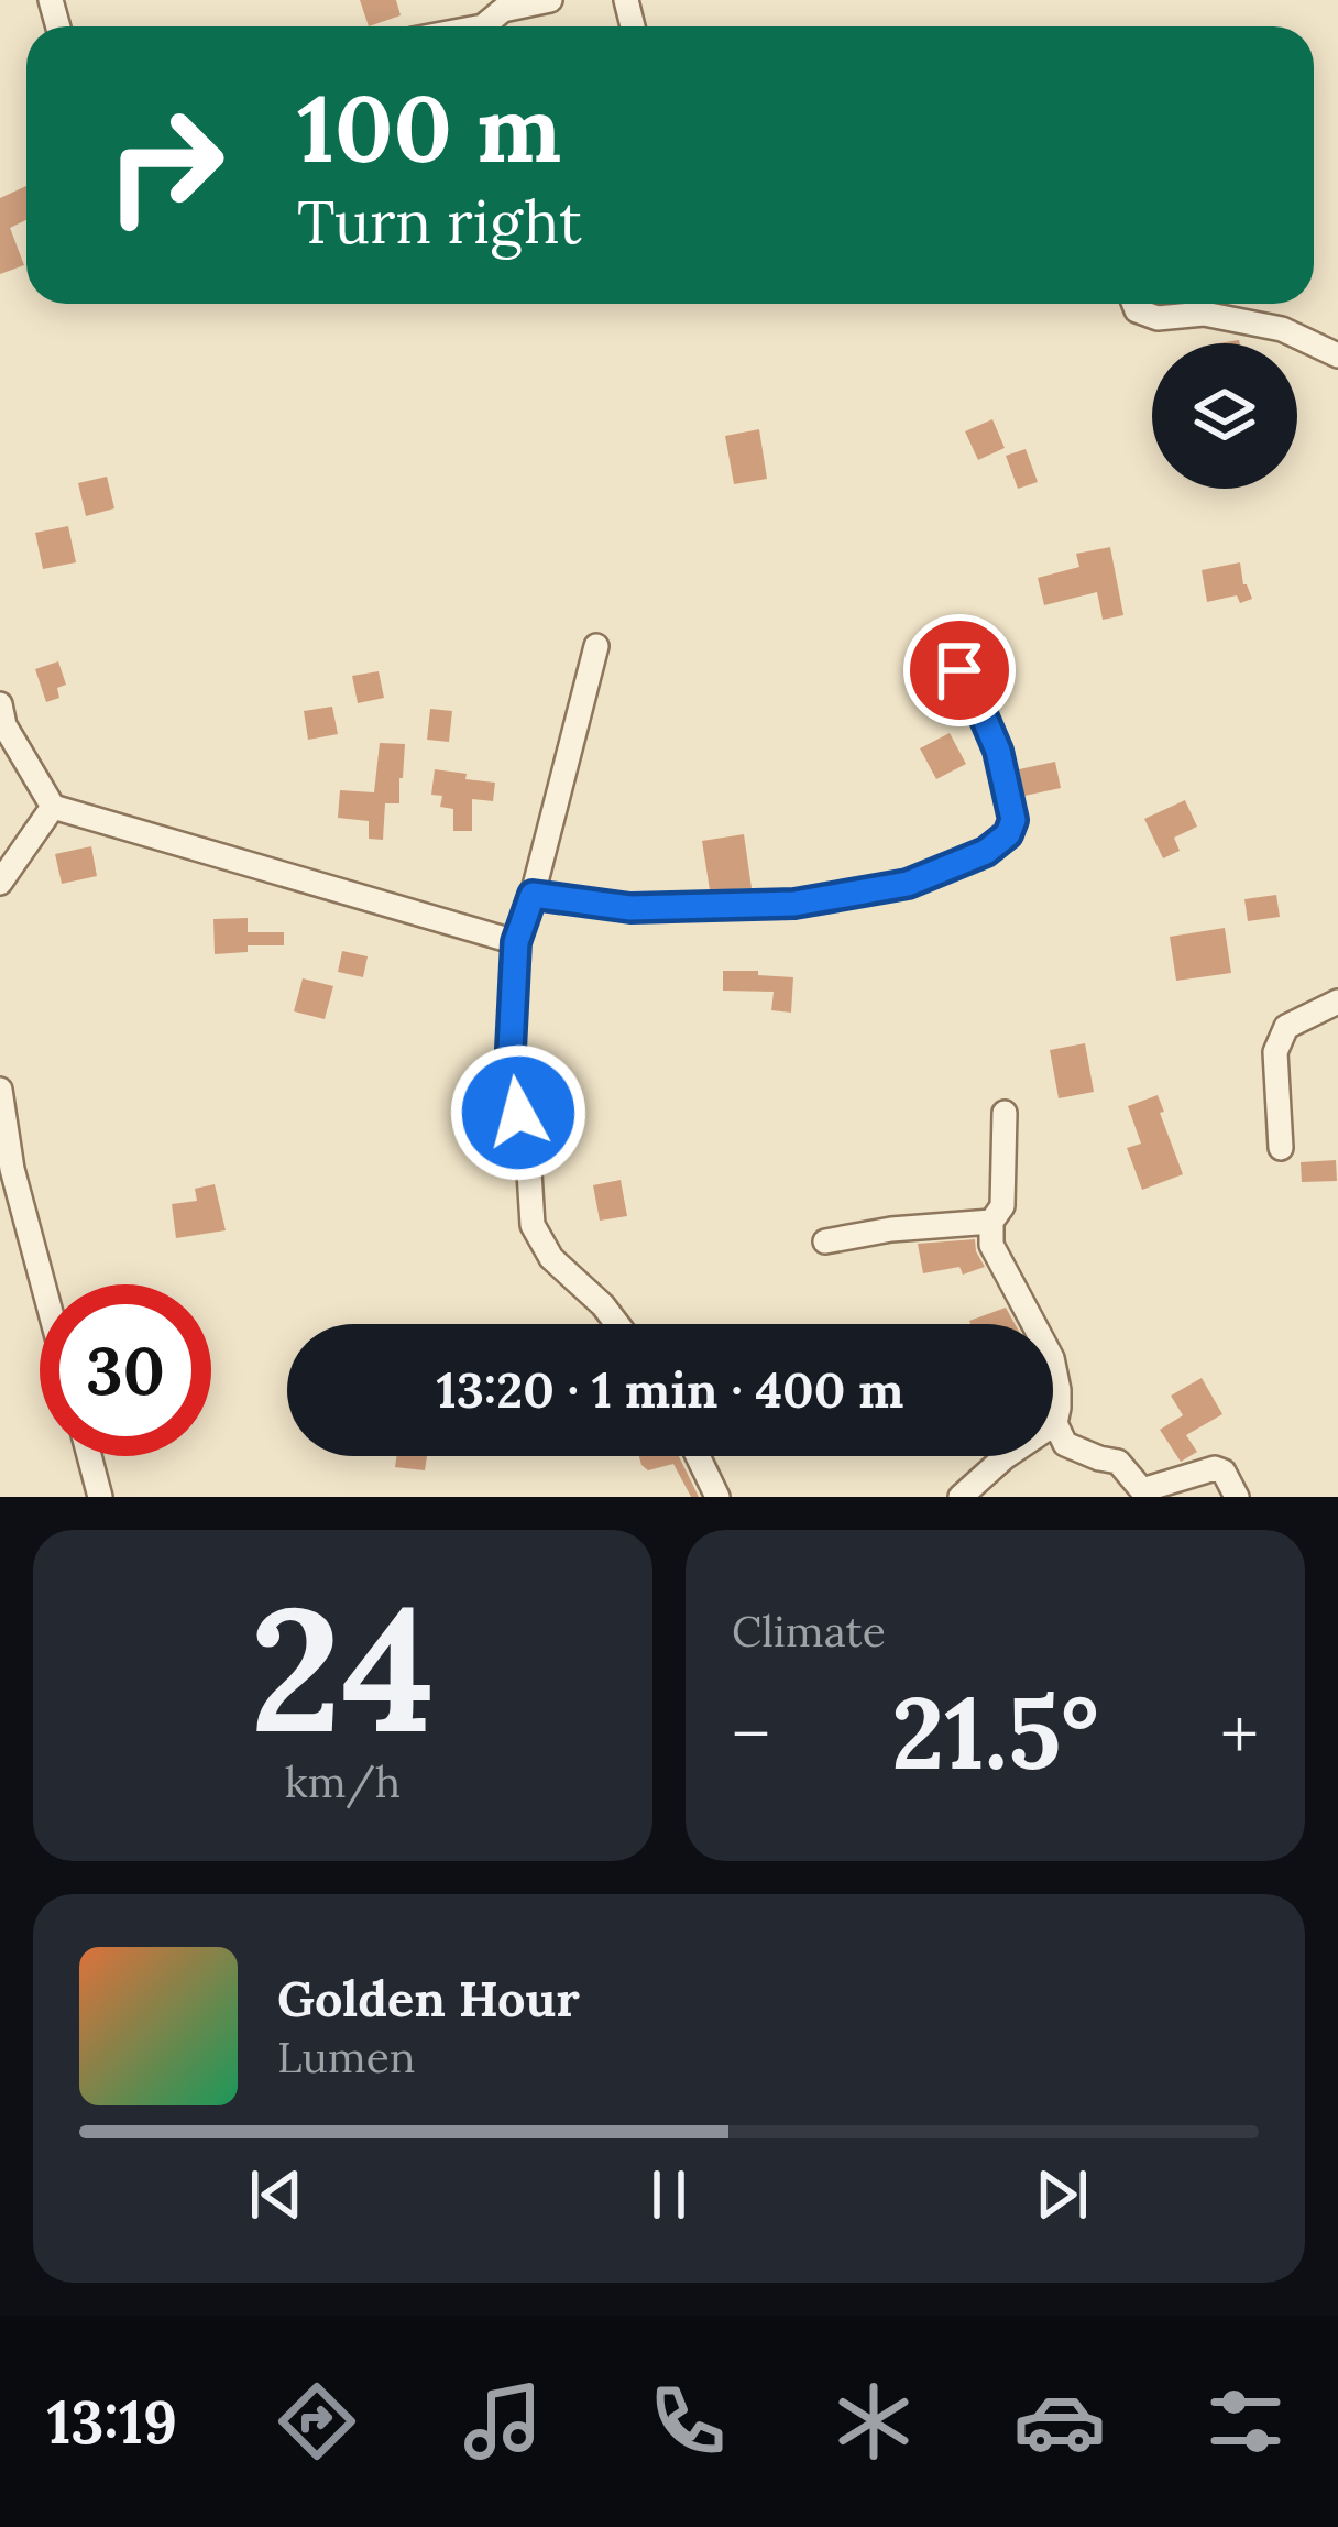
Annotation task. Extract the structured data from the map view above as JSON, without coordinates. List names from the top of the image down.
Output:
{
  "page": {
    "turn": ["100 m", "Turn right"],
    "limit": "30",
    "trip": "13:20 · 1 min · 400 m",
    "tile": [
      ["24", "km/h"],
      "Climate"
    ],
    "heat": ["−", "21.5°", "+"],
    "song": ["Golden Hour", "Lumen"],
    "tabs": "13:19"
  }
}
